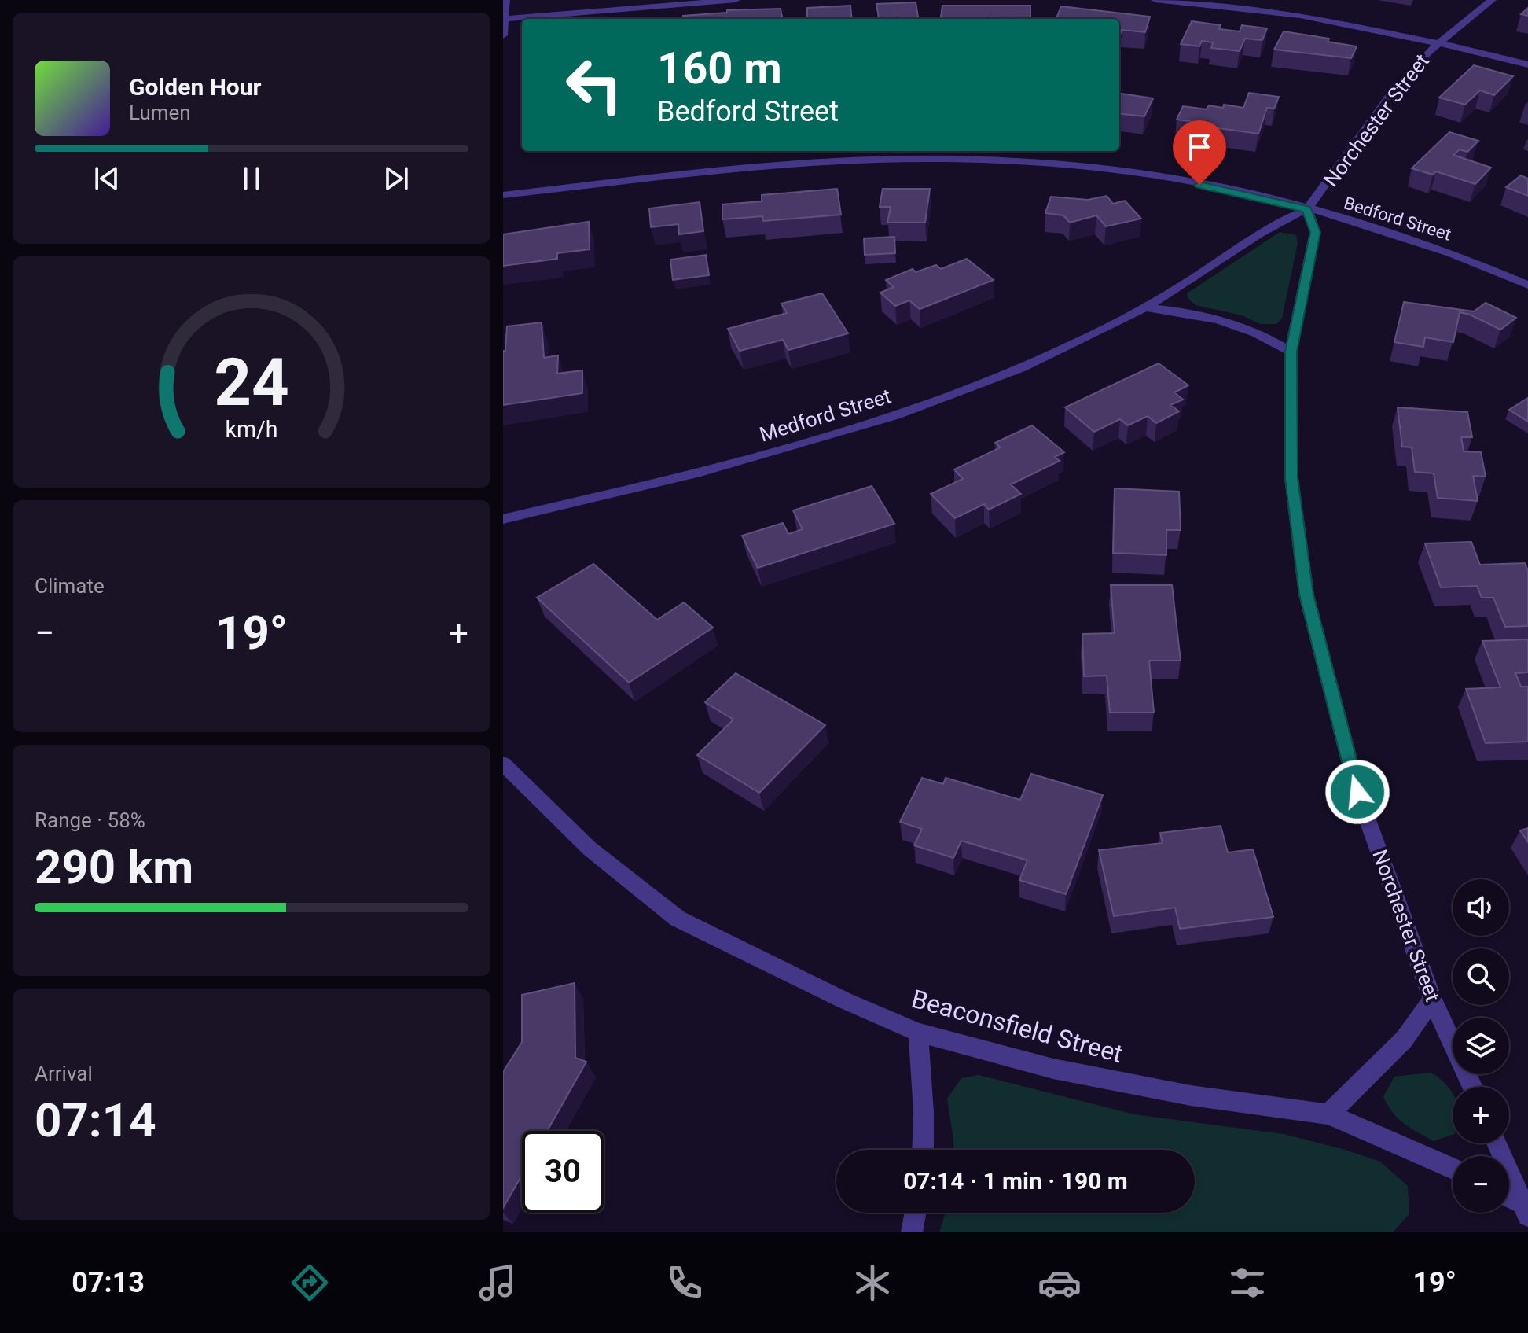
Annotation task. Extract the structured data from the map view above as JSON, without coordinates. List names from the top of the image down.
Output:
{
  "streets": {
    "street": [
      "Norchester Street",
      "Bedford Street",
      "Medford Street",
      "Beaconsfield Street"
    ]
  },
  "crossings": [
    ["Norchester Street", "Bedford Street"],
    ["Norchester Street", "Medford Street"],
    ["Bedford Street", "Medford Street"]
  ],
  "page": {
    "turn": ["160 m", "Bedford Street"],
    "song": ["Golden Hour", "Lumen"],
    "tile": [
      "Climate",
      ["Range · 58%", "290 km"],
      ["Arrival", "07:14"]
    ],
    "heat": ["−", "19°", "+"],
    "map_buttons": ["+", "−"],
    "limit": "30",
    "trip": "07:14 · 1 min · 190 m",
    "tabs": ["07:13", "19°"],
    "gauge": ["24", "km/h"]
  }
}
